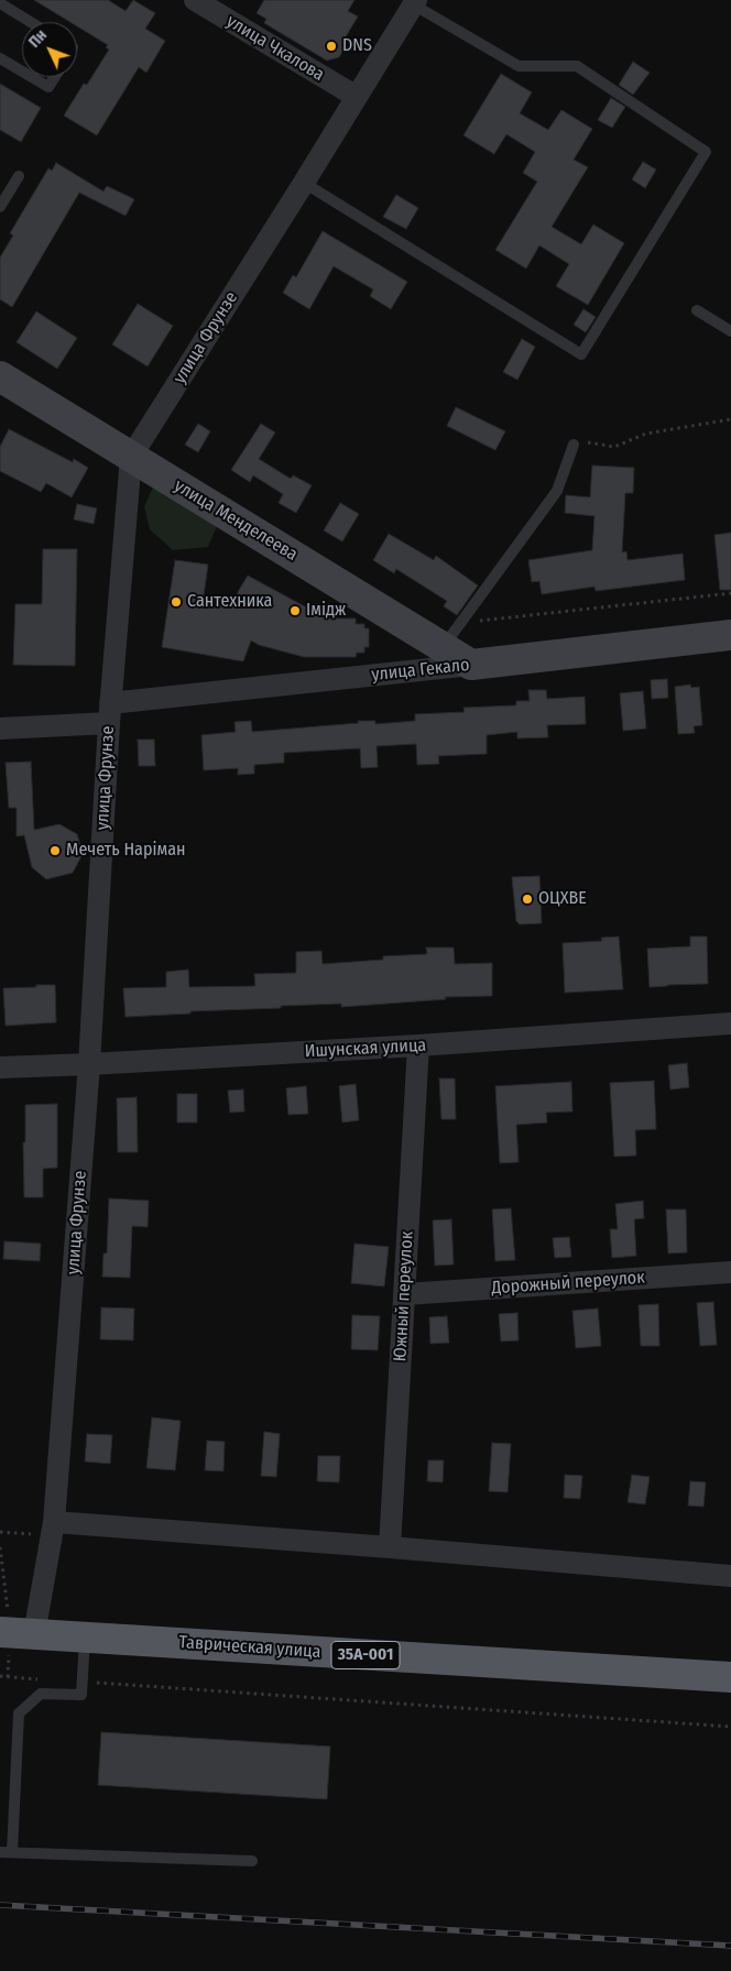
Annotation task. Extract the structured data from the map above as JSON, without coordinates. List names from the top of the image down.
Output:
{
  "streets": {
    "highway": ["Таврическая улица", "35А-001"],
    "main road": ["улица Менделеева", "улица Гекало"],
    "street": [
      "улица Чкалова",
      "улица Фрунзе",
      "Ишунская улица",
      "Дорожный переулок",
      "Южный переулок"
    ]
  },
  "crossings": [
    ["улица Чкалова", "улица Фрунзе"],
    ["улица Фрунзе", "улица Менделеева"],
    ["улица Фрунзе", "улица Гекало"],
    ["улица Фрунзе", "Ишунская улица"],
    ["улица Фрунзе", "Таврическая улица"],
    ["улица Менделеева", "улица Гекало"],
    ["Ишунская улица", "Южный переулок"],
    ["Дорожный переулок", "Южный переулок"]
  ],
  "places": [
    "DNS",
    "Сантехника",
    "Імідж",
    "Мечеть Наріман",
    "ОЦХВЕ"
  ],
  "north": "top left"
}
